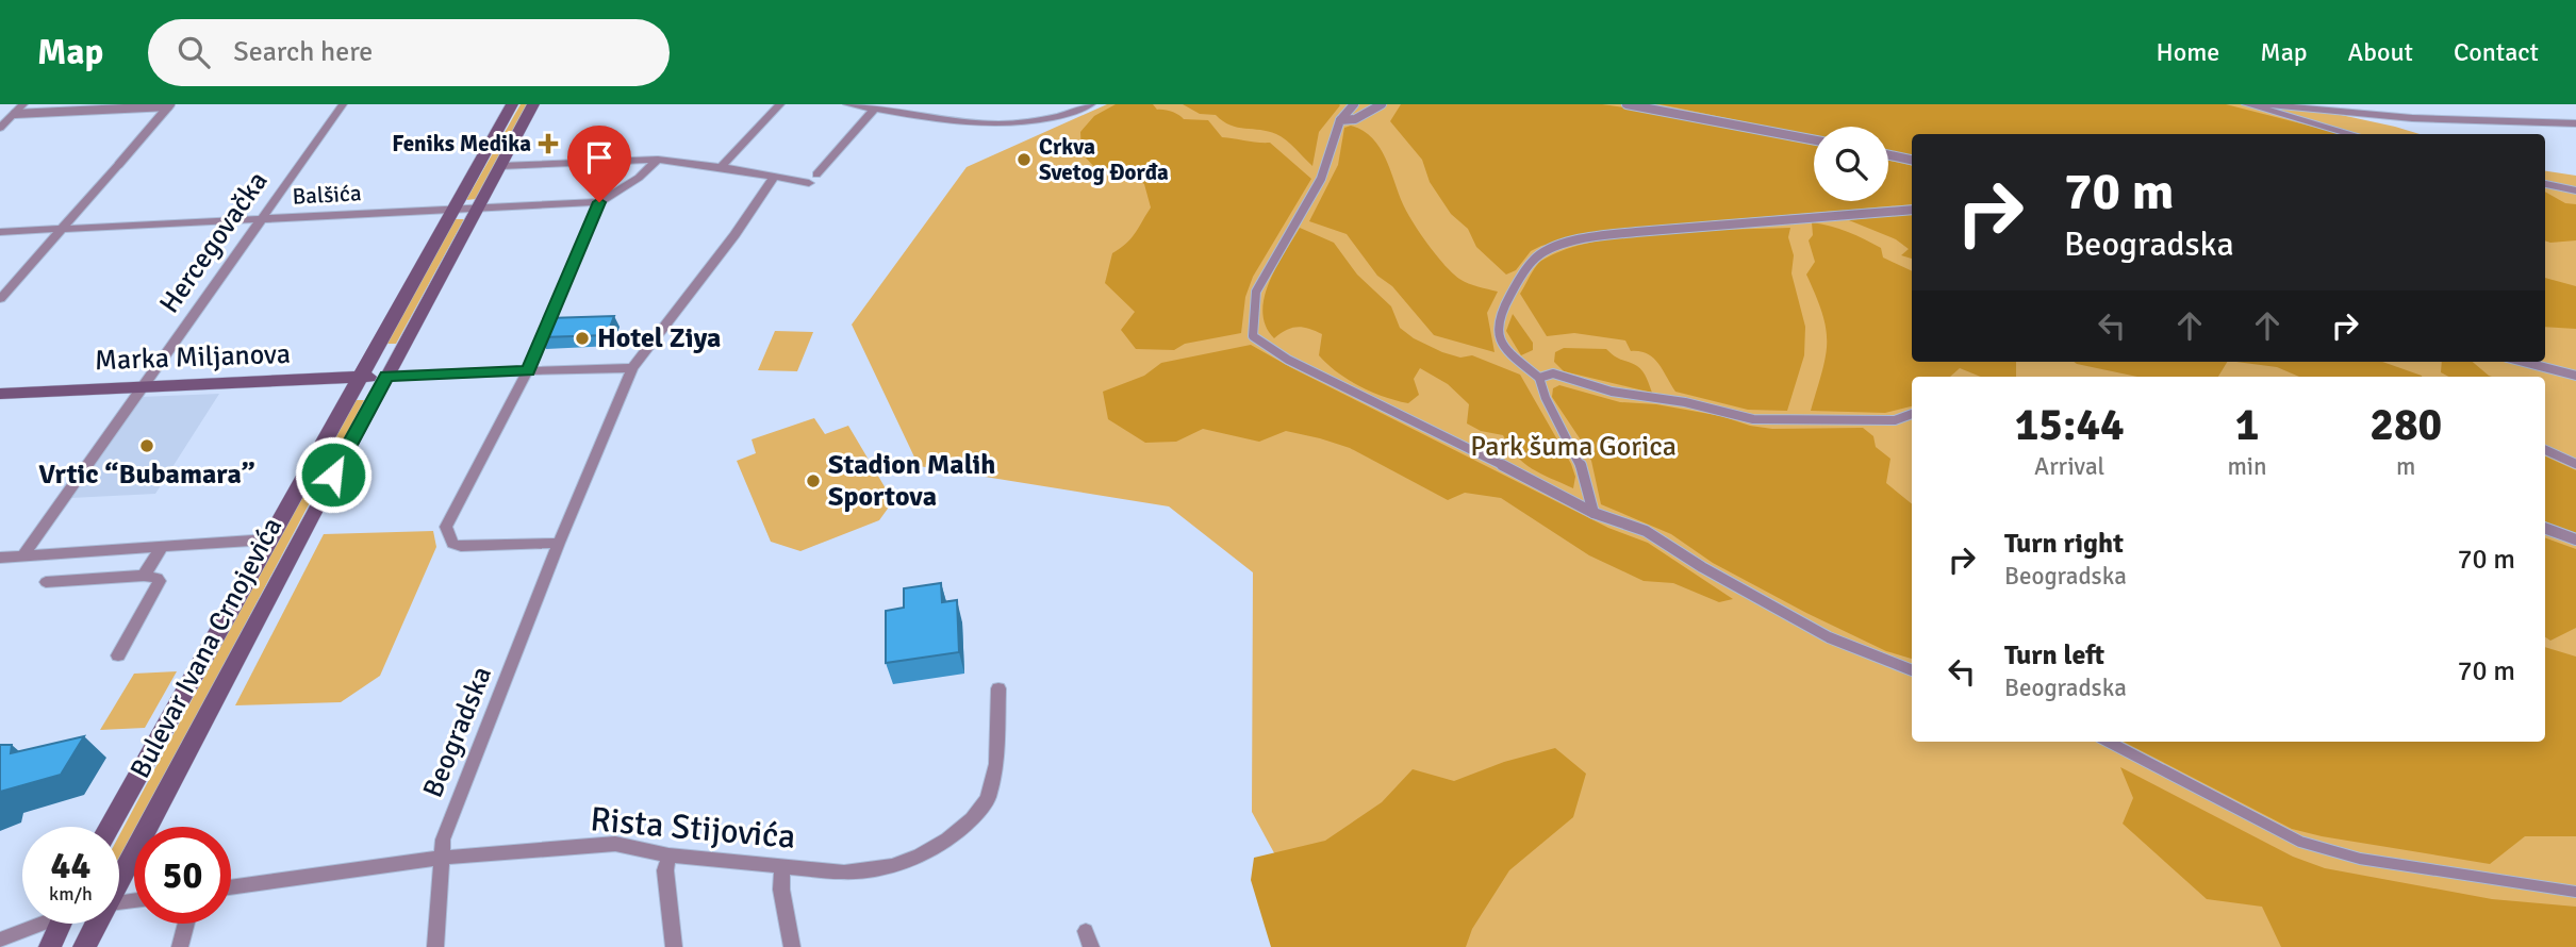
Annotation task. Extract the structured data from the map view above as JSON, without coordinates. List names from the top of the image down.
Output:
{
  "streets": {
    "main road": ["Marka Miljanova", "Bulevar Ivana Crnojevića"],
    "street": [
      "Balšića",
      "Hercegovačka",
      "Beogradska",
      "Rista Stijovića"
    ]
  },
  "crossings": [
    ["Balšića", "Hercegovačka"],
    ["Balšića", "Bulevar Ivana Crnojevića"],
    ["Hercegovačka", "Marka Miljanova"],
    ["Marka Miljanova", "Bulevar Ivana Crnojevića"],
    ["Beogradska", "Rista Stijovića"]
  ],
  "parks": ["Park šuma Gorica"],
  "places": {
    "health": ["Feniks Medika"],
    "other": [
      "Crkva Svetog Đorđa",
      "Hotel Ziya",
      "Vrtic “Bubamara”",
      "Stadion Malih Sportova"
    ]
  },
  "page": {
    "header": "Map",
    "search": "Search here",
    "nav": [
      "Home",
      "Map",
      "About",
      "Contact"
    ],
    "turn": ["70 m", "Beogradska"],
    "eta": [
      "15:44",
      "Arrival",
      "1",
      "min",
      "280",
      "m"
    ],
    "list": [
      {
        "name": "Turn right",
        "note": "Beogradska",
        "value": "70 m"
      },
      {
        "name": "Turn left",
        "note": "Beogradska",
        "value": "70 m"
      }
    ],
    "speed": "44 km/h",
    "limit": "50"
  }
}
